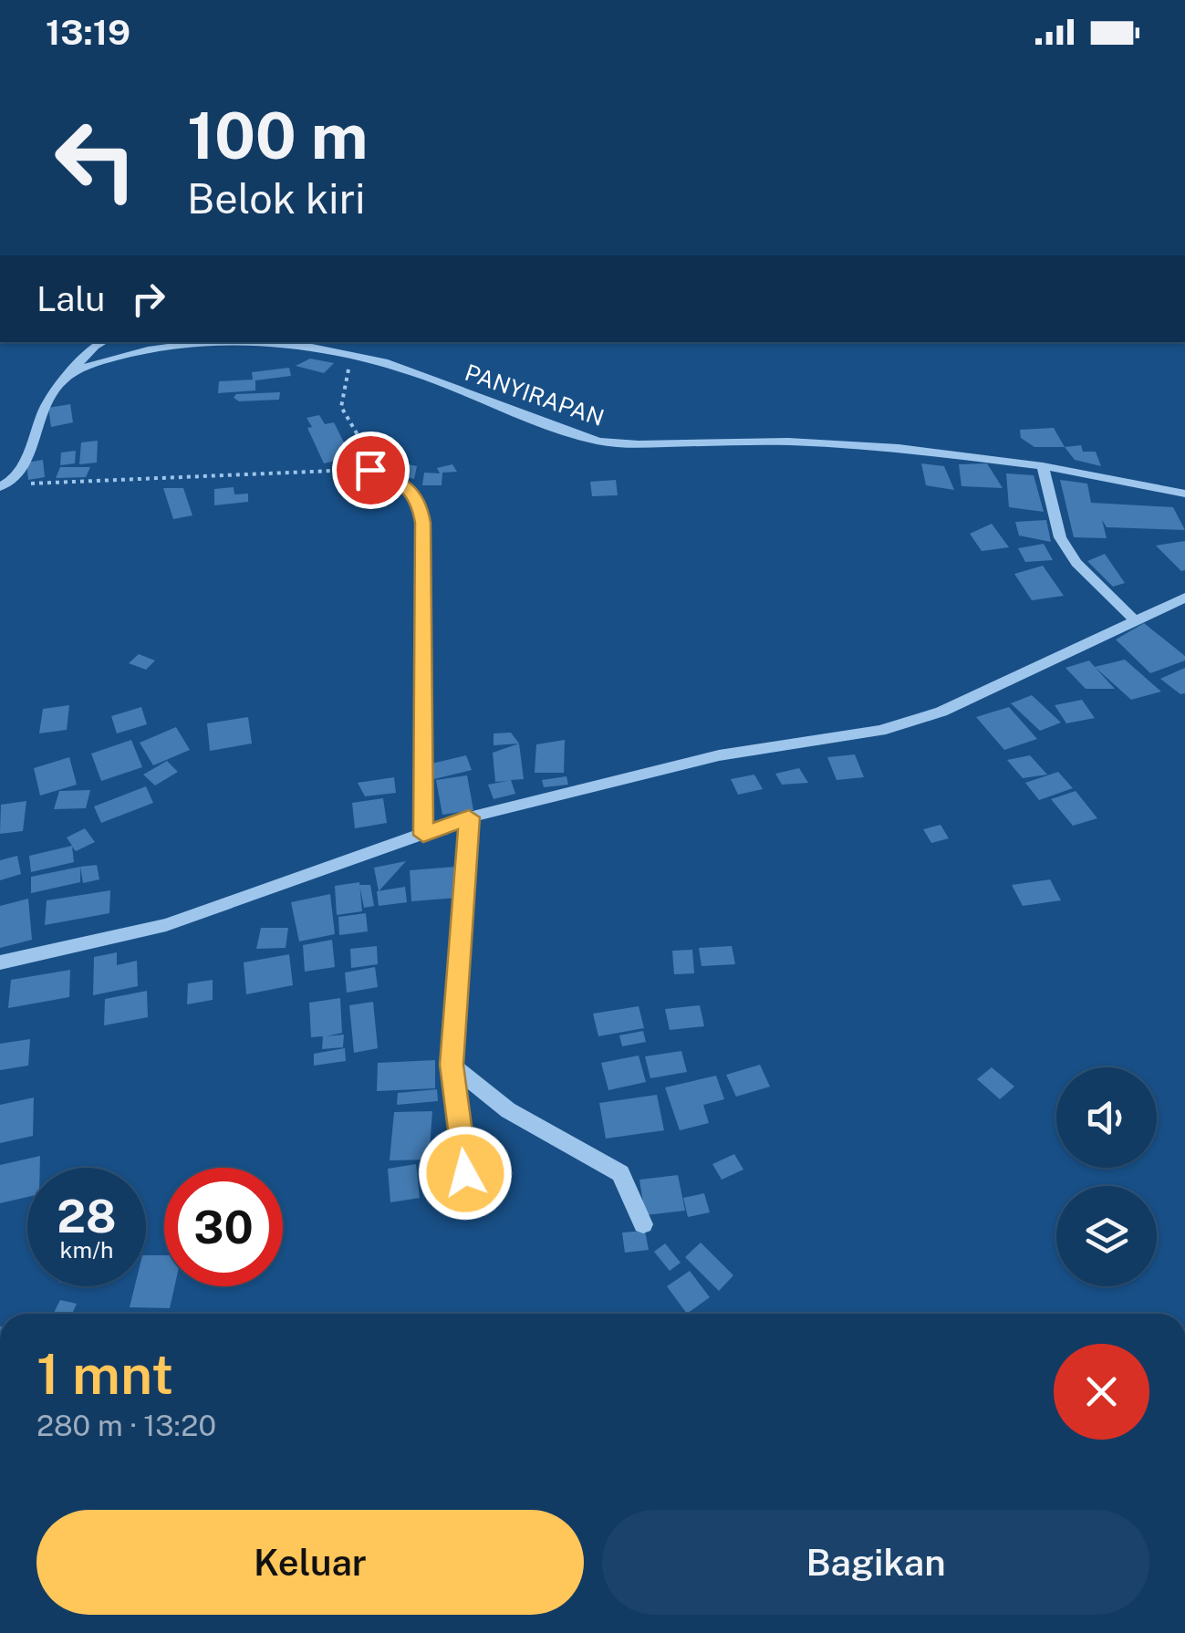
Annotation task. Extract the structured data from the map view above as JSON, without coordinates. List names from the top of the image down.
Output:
{
  "streets": {
    "street": ["PANYIRAPAN"]
  },
  "page": {
    "status": "13:19",
    "turn": ["100 m", "Belok kiri"],
    "then": "Lalu",
    "speed": "28 km/h",
    "limit": "30",
    "heading": ["1 mnt", "280 m · 13:20"],
    "buttons": ["Keluar", "Bagikan"]
  }
}
